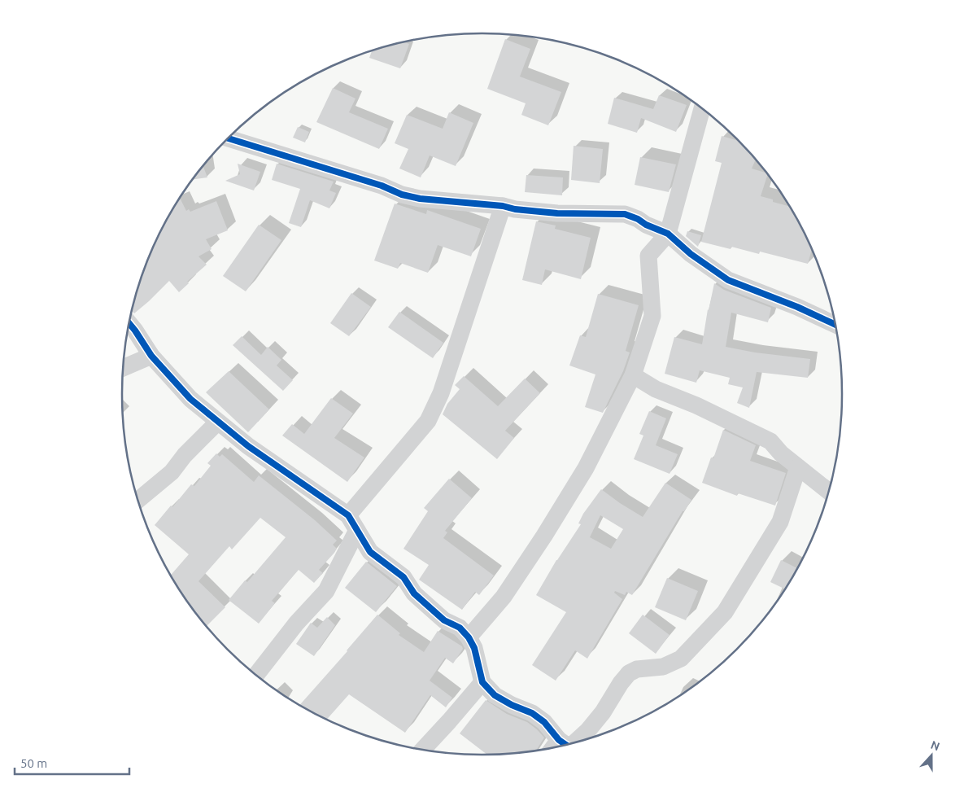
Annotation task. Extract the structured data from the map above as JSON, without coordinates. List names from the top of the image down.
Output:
{
  "scale_bar": "50 m",
  "north": "top"
}
